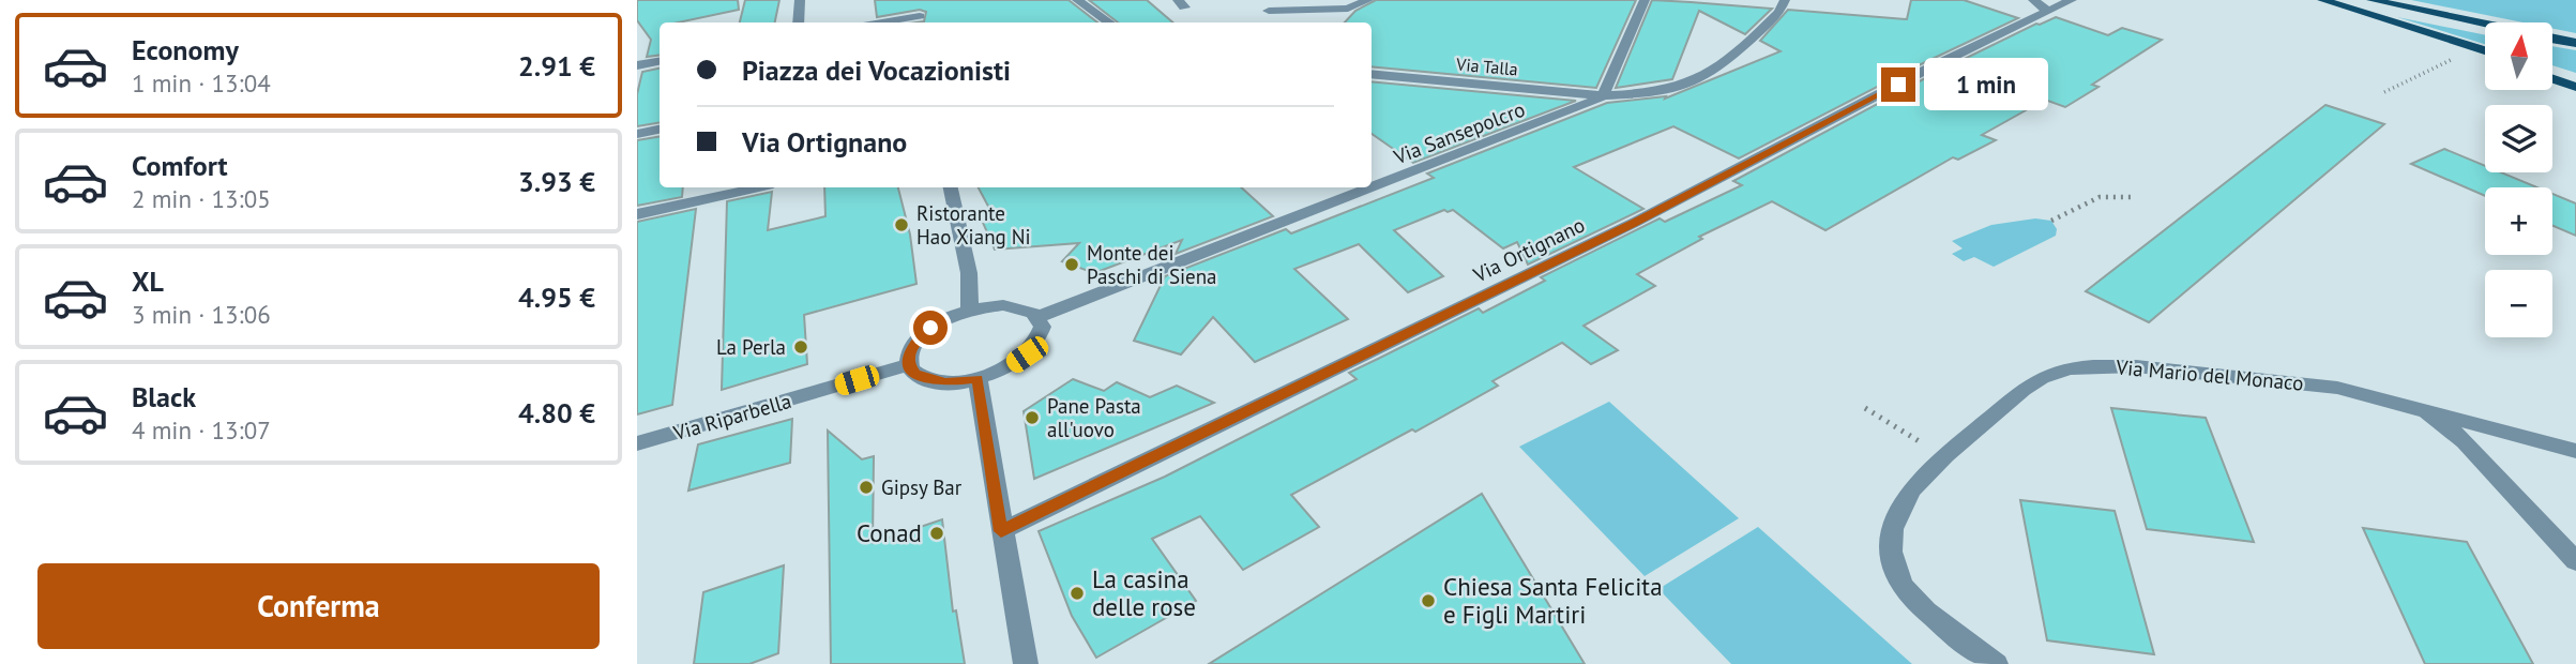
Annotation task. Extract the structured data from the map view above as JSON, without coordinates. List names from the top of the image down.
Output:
{
  "streets": {
    "street": [
      "Via Talla",
      "Via Sansepolcro",
      "Via Ortignano",
      "Via Mario del Monaco",
      "Via Riparbella"
    ]
  },
  "crossings": [
    ["Via Talla", "Via Sansepolcro"]
  ],
  "places": [
    "Ristorante Hao Xiang Ni",
    "Monte dei Paschi di Siena",
    "La Perla",
    "Pane Pasta all'uovo",
    "Gipsy Bar",
    "Conad",
    "La casina delle rose",
    "Chiesa Santa Felicita e Figli Martiri"
  ],
  "north": "top",
  "page": {
    "list": [
      {
        "name": "Economy",
        "note": "1 min · 13:04",
        "value": "2.91 €"
      },
      {
        "name": "Comfort",
        "note": "2 min · 13:05",
        "value": "3.93 €"
      },
      {
        "name": "XL",
        "note": "3 min · 13:06",
        "value": "4.95 €"
      },
      {
        "name": "Black",
        "note": "4 min · 13:07",
        "value": "4.80 €"
      }
    ],
    "map_buttons": ["+", "−"],
    "banner": ["Piazza dei Vocazionisti", "Via Ortignano"],
    "bubble": "1 min",
    "buttons": "Conferma"
  }
}
